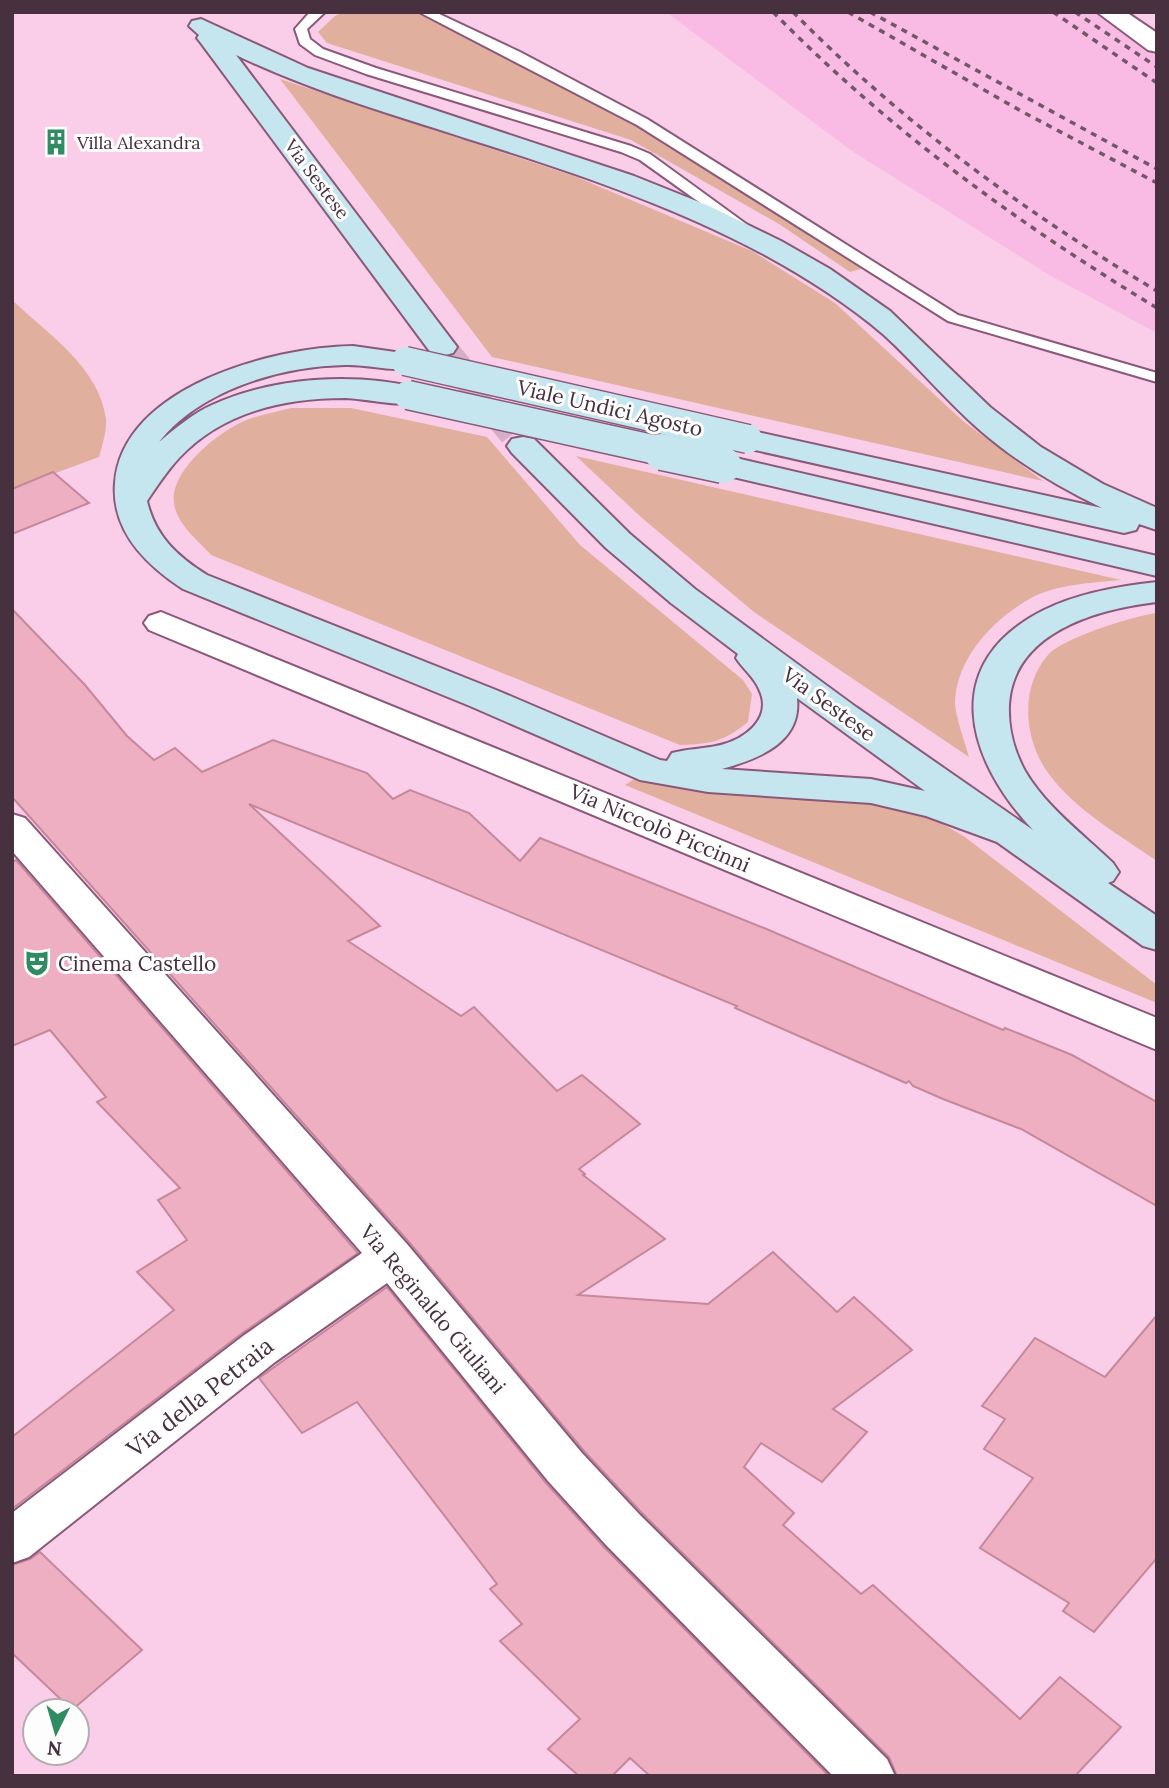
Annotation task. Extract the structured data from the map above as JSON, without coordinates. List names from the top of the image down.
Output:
{
  "streets": {
    "main road": ["Via Sestese", "Viale Undici Agosto"],
    "street": ["Via Niccolò Piccinni", "Via Reginaldo Giuliani", "Via della Petraia"]
  },
  "crossings": [
    ["Via Sestese", "Viale Undici Agosto"],
    ["Via Reginaldo Giuliani", "Via della Petraia"]
  ],
  "places": {
    "building": ["Villa Alexandra"],
    "theatre": ["Cinema Castello"]
  },
  "north": "bottom"
}
